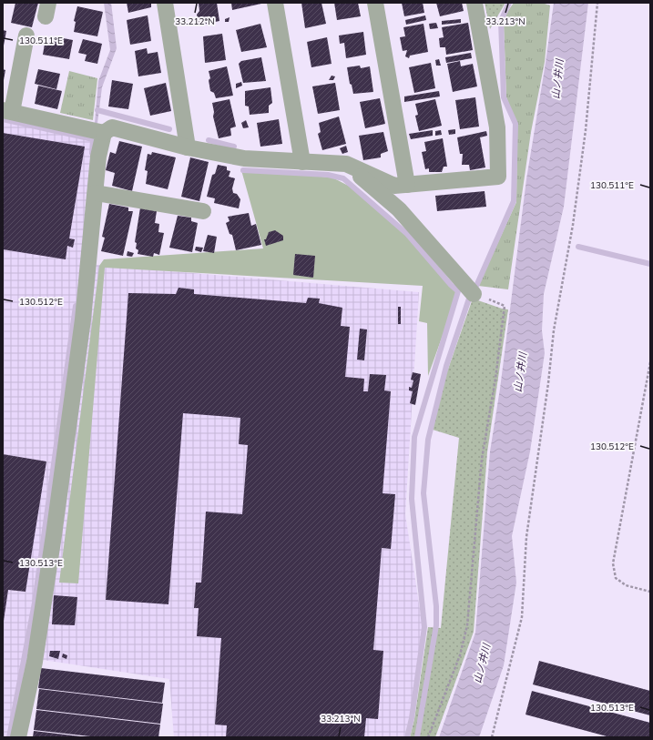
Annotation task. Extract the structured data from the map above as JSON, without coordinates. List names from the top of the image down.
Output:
{
  "water": ["山ノ井川"],
  "coordinates": [
    "33.212°N",
    "33.213°N",
    "130.511°E",
    "130.512°E",
    "130.513°E"
  ]
}
